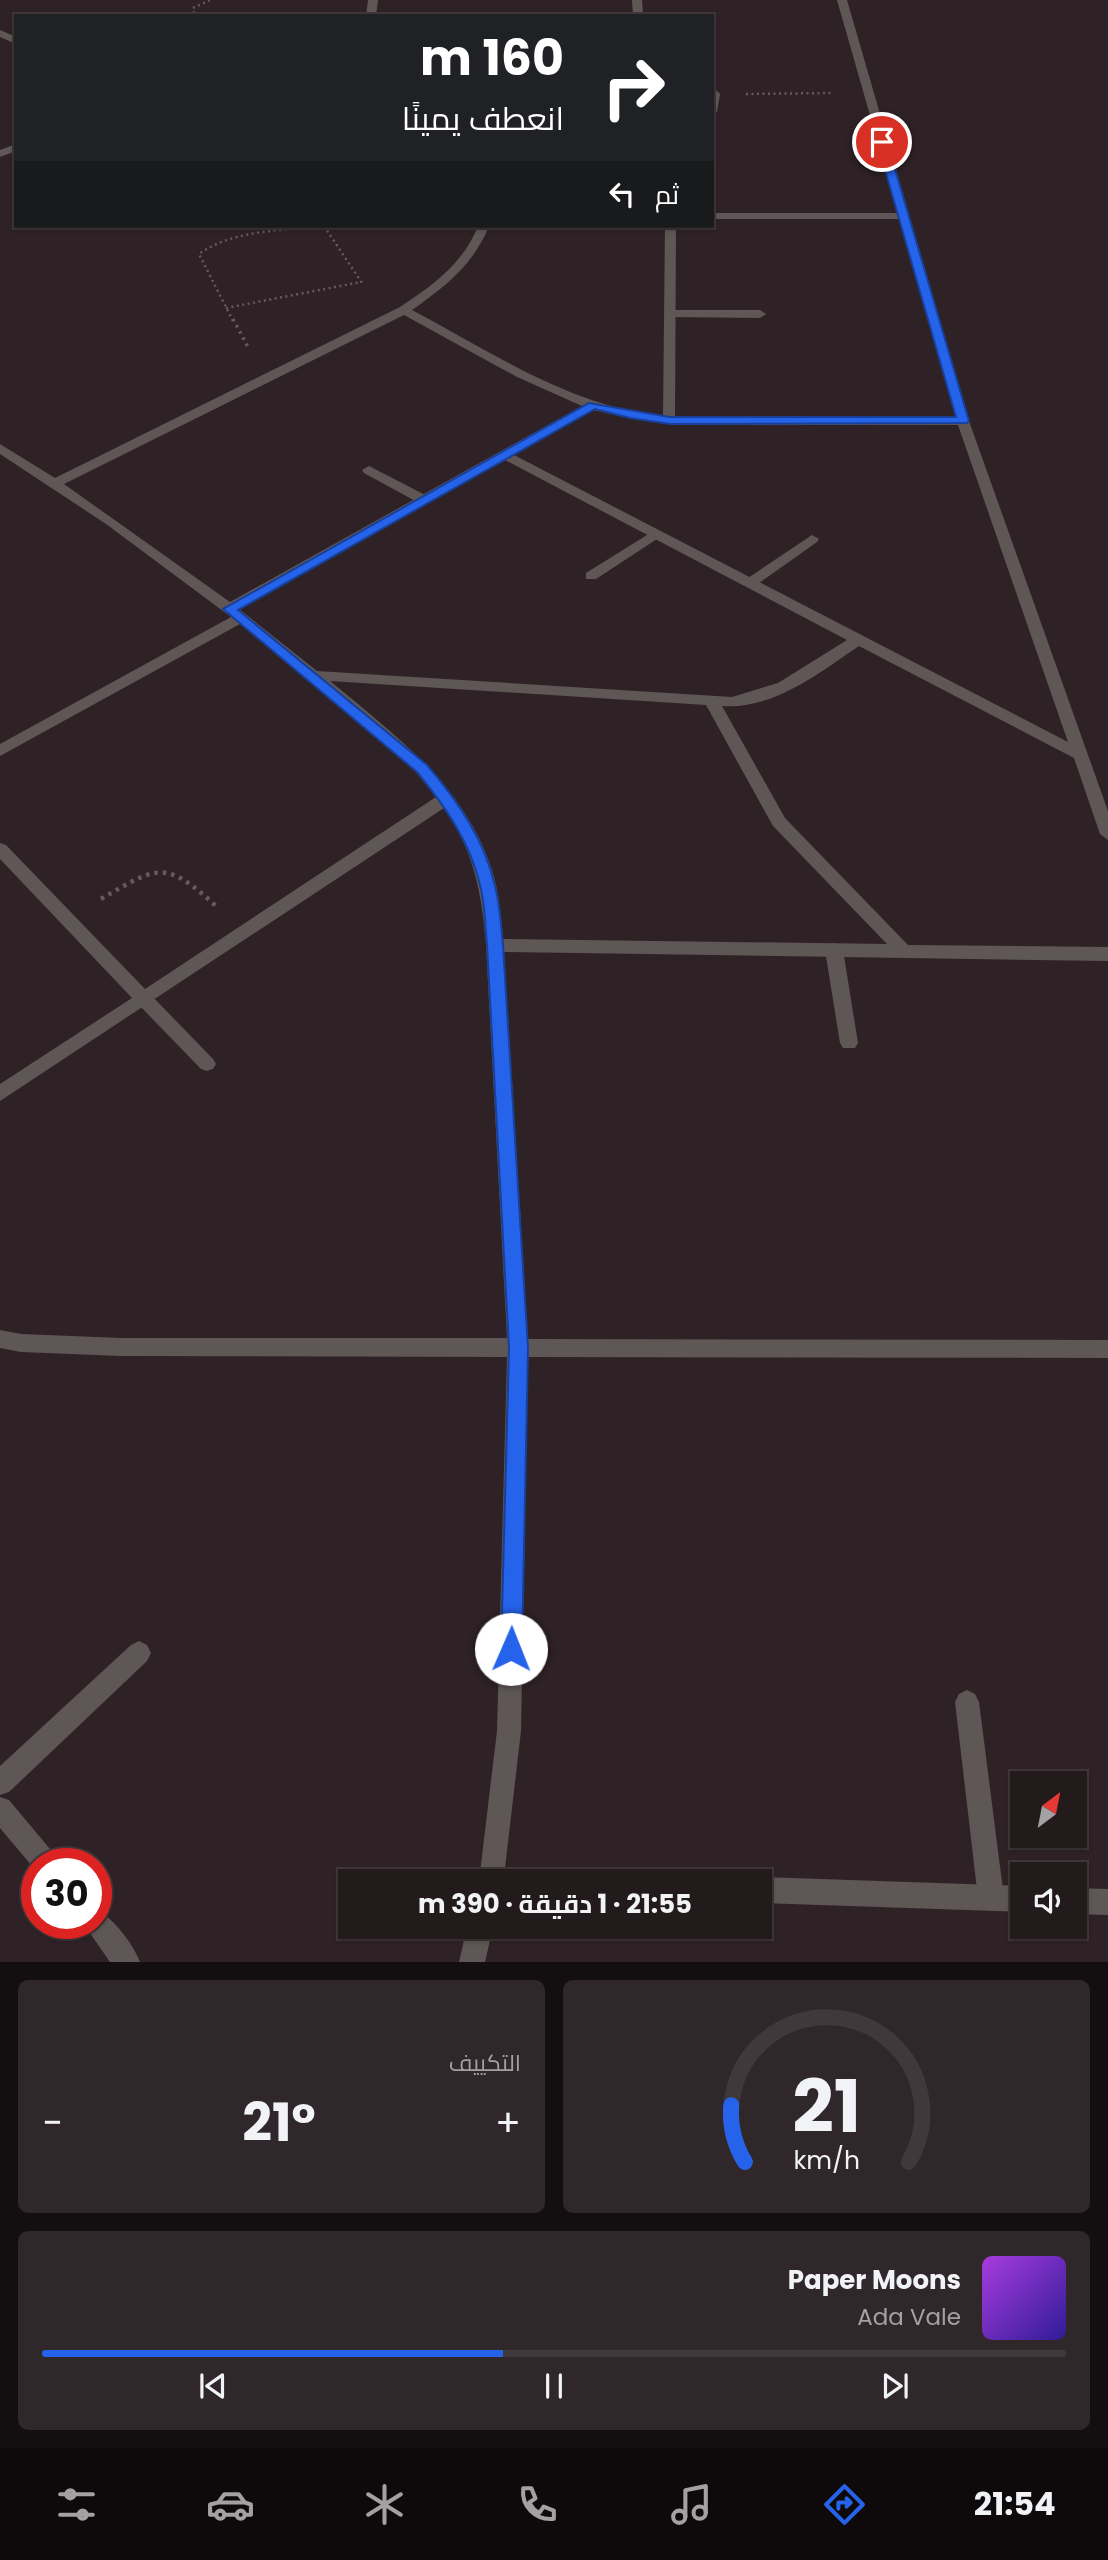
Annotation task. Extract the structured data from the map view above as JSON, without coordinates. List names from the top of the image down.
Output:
{
  "north": "top right",
  "page": {
    "turn": ["160 m", "انعطف يمينًا"],
    "then": "ثم",
    "limit": "30",
    "trip": "21:55 · 1 دقيقة · 390 m",
    "tile": "التكييف",
    "heat": ["−", "21°", "+"],
    "song": ["Paper Moons", "Ada Vale"],
    "tabs": "21:54",
    "gauge": ["21", "km/h"]
  }
}
